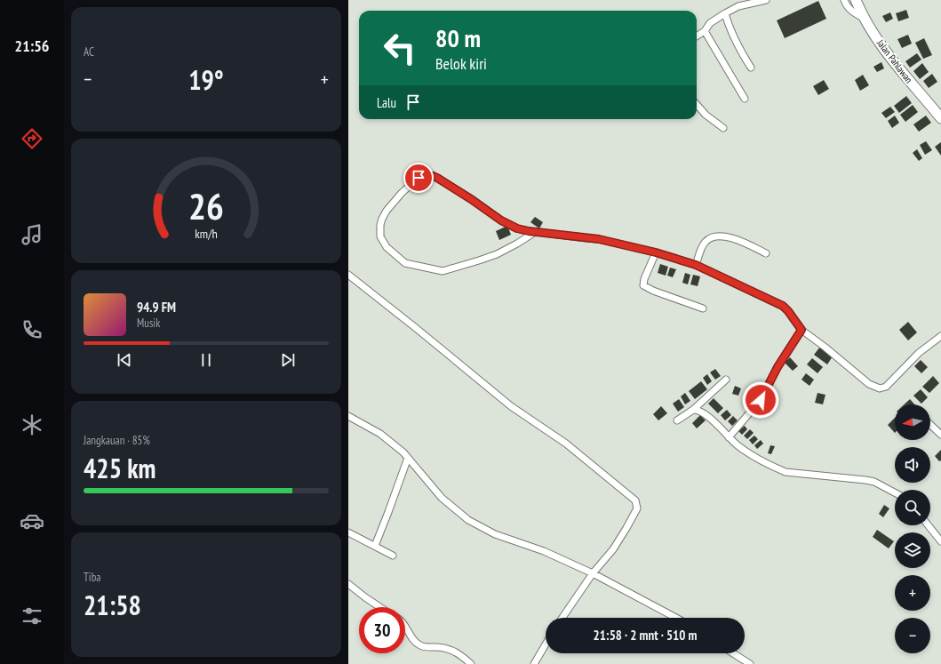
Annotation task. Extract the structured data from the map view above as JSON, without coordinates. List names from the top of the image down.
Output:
{
  "streets": {
    "highway": ["Jalan Pahlawan"]
  },
  "north": "left",
  "page": {
    "tabs": "21:56",
    "tile": [
      "AC",
      ["Jangkauan · 85%", "425 km"],
      ["Tiba", "21:58"]
    ],
    "turn": ["80 m", "Belok kiri"],
    "heat": ["−", "19°", "+"],
    "then": "Lalu",
    "song": ["94.9 FM", "Musik"],
    "map_buttons": ["+", "−"],
    "limit": "30",
    "trip": "21:58 · 2 mnt · 510 m",
    "gauge": ["26", "km/h"]
  }
}
